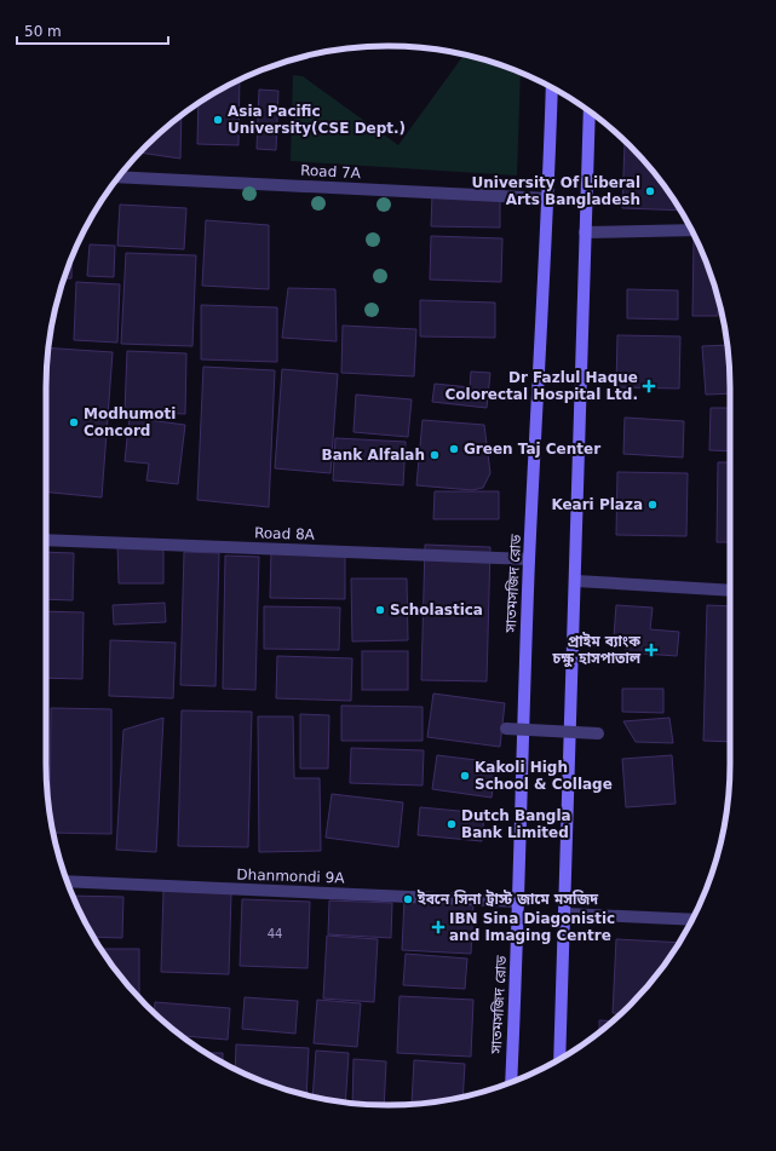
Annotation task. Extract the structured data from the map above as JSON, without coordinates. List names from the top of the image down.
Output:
{
  "streets": {
    "main road": ["সাতমসজিদ রোড"],
    "street": ["Road 7A", "Road 8A", "Dhanmondi 9A"]
  },
  "crossings": [
    ["Road 7A", "সাতমসজিদ রোড"],
    ["Road 8A", "সাতমসজিদ রোড"],
    ["সাতমসজিদ রোড", "Dhanmondi 9A"]
  ],
  "places": {
    "other": [
      "Asia Pacific University(CSE Dept.)",
      "University Of Liberal Arts Bangladesh",
      "Modhumoti Concord",
      "Green Taj Center",
      "Bank Alfalah",
      "Keari Plaza",
      "Scholastica",
      "Kakoli High School & Collage",
      "Dutch Bangla Bank Limited",
      "ইবনে সিনা ট্রাস্ট জামে মসজিদ"
    ],
    "health": ["Dr Fazlul Haque Colorectal Hospital Ltd.", "প্রাইম ব্যাংক চক্ষু হাসপাতাল", "IBN Sina Diagonistic and Imaging Centre"]
  },
  "house_numbers": ["44"],
  "scale_bar": "50 m"
}
